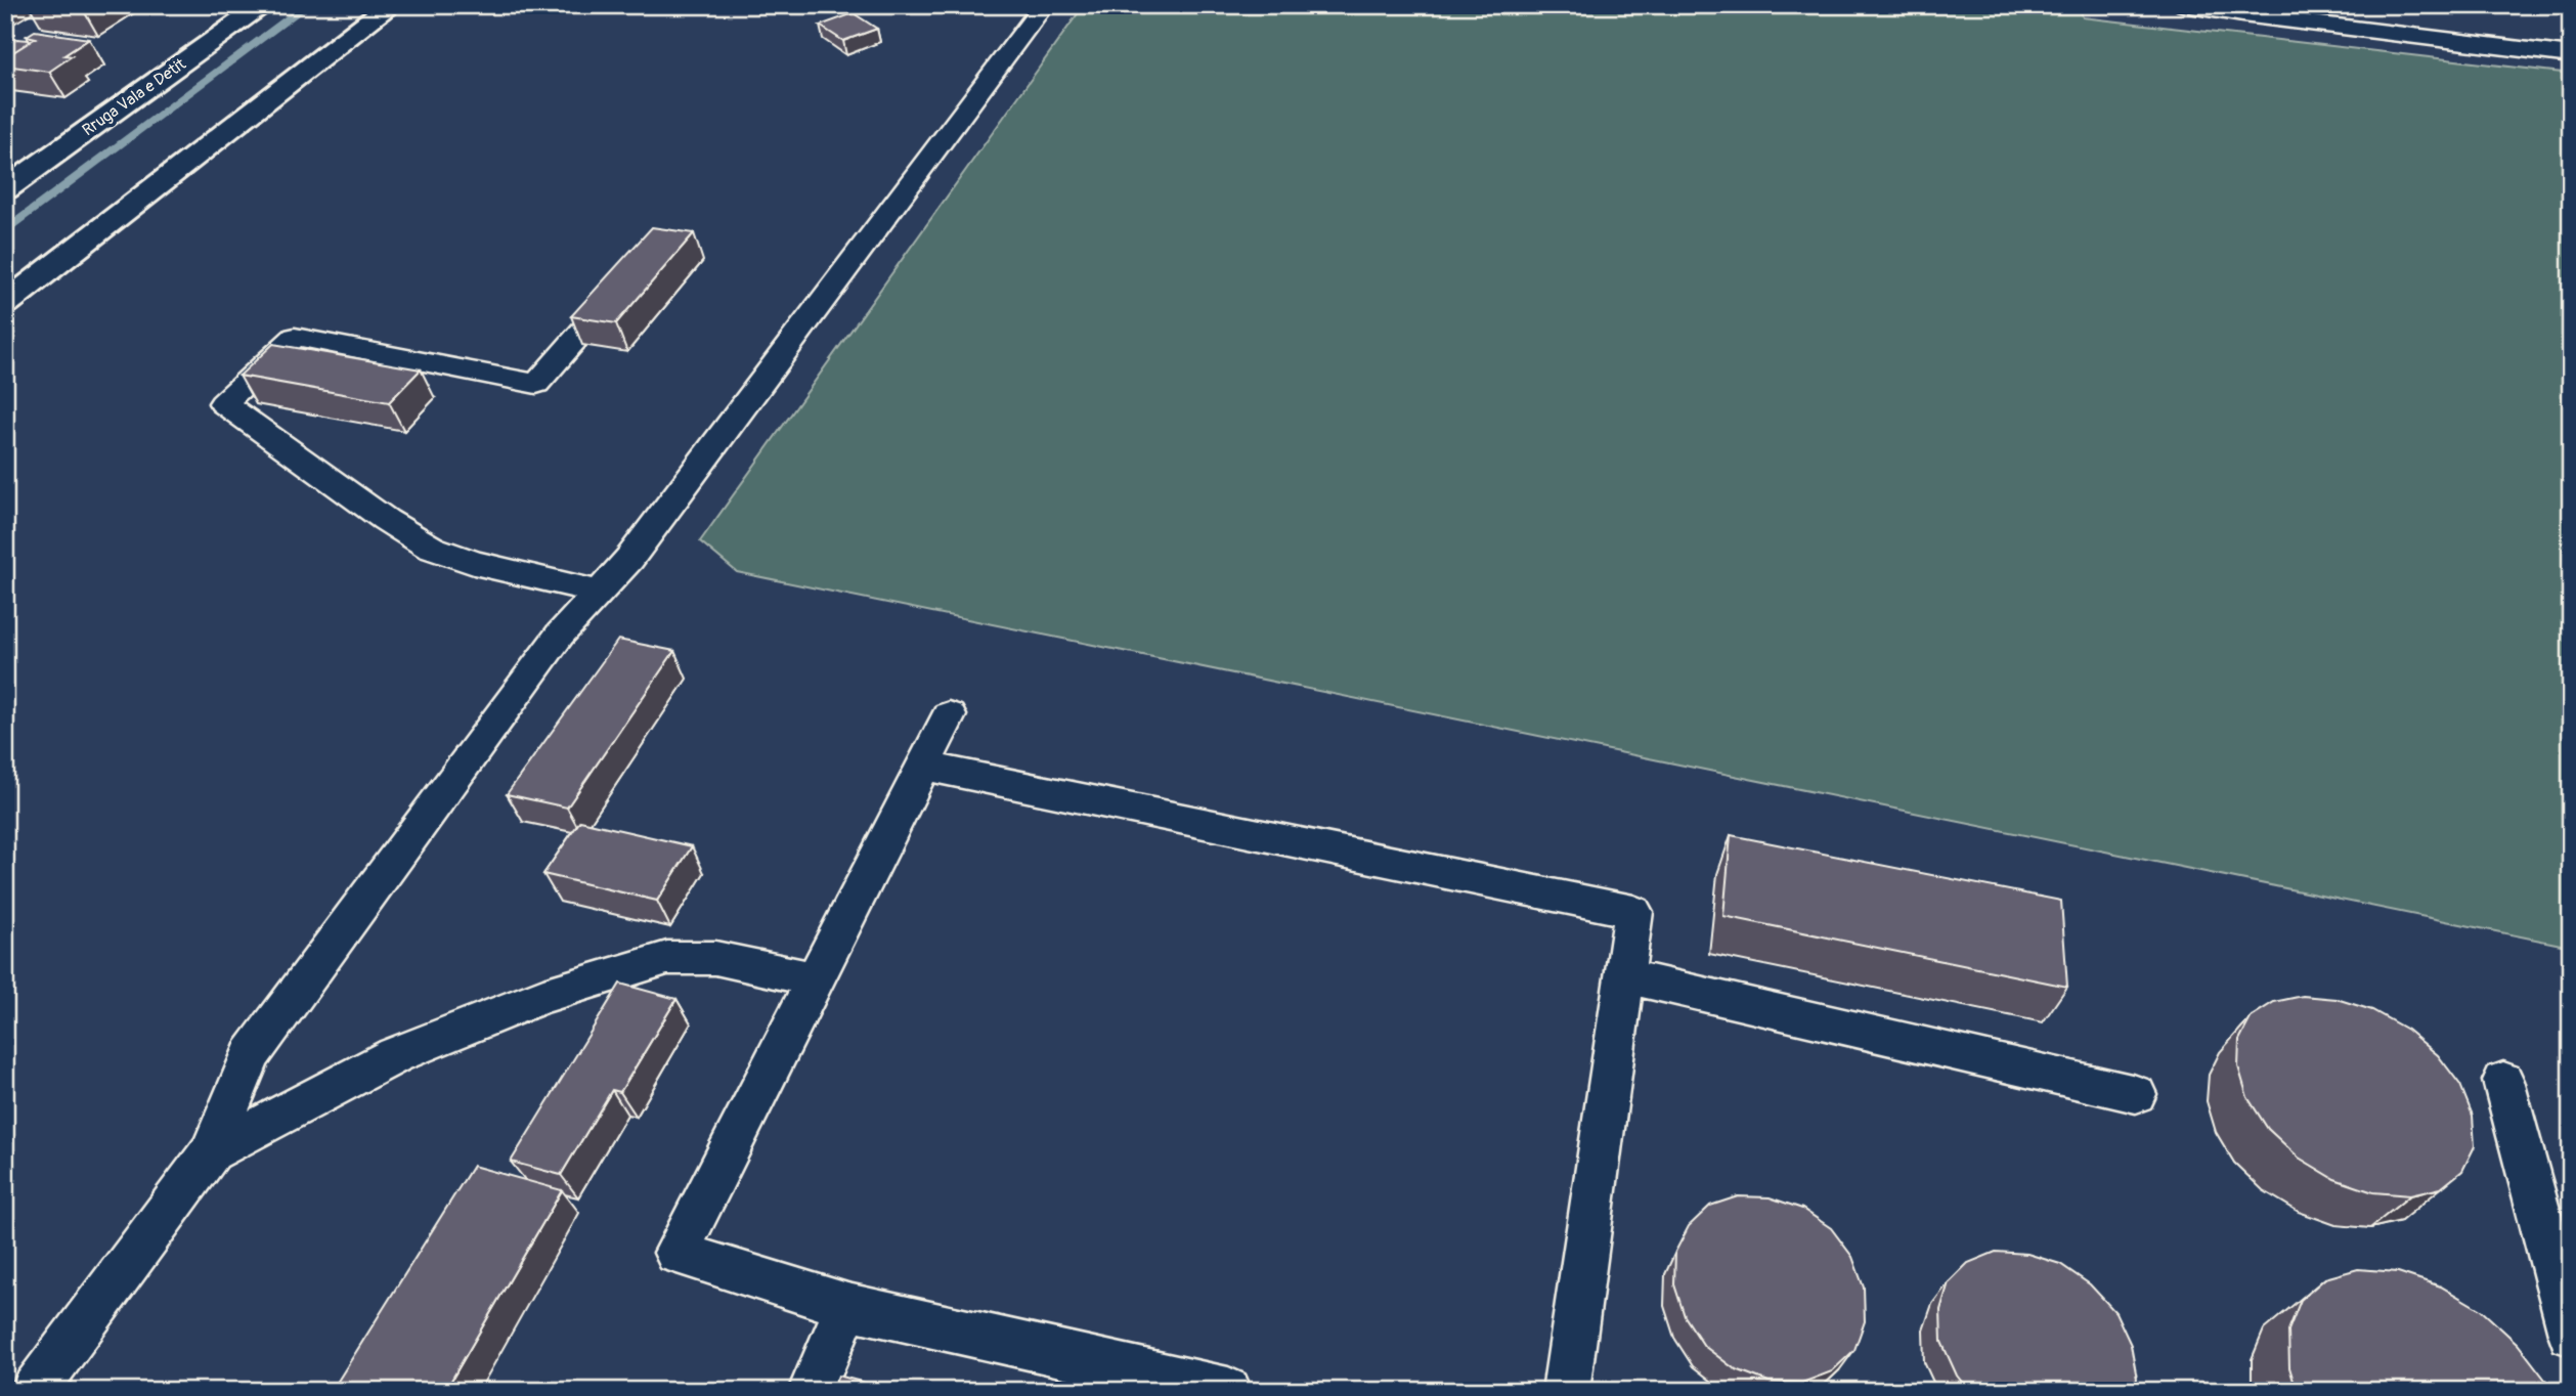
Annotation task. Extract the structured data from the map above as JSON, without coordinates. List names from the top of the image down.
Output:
{
  "streets": {
    "street": ["Rruga Vala e Detit"]
  }
}
